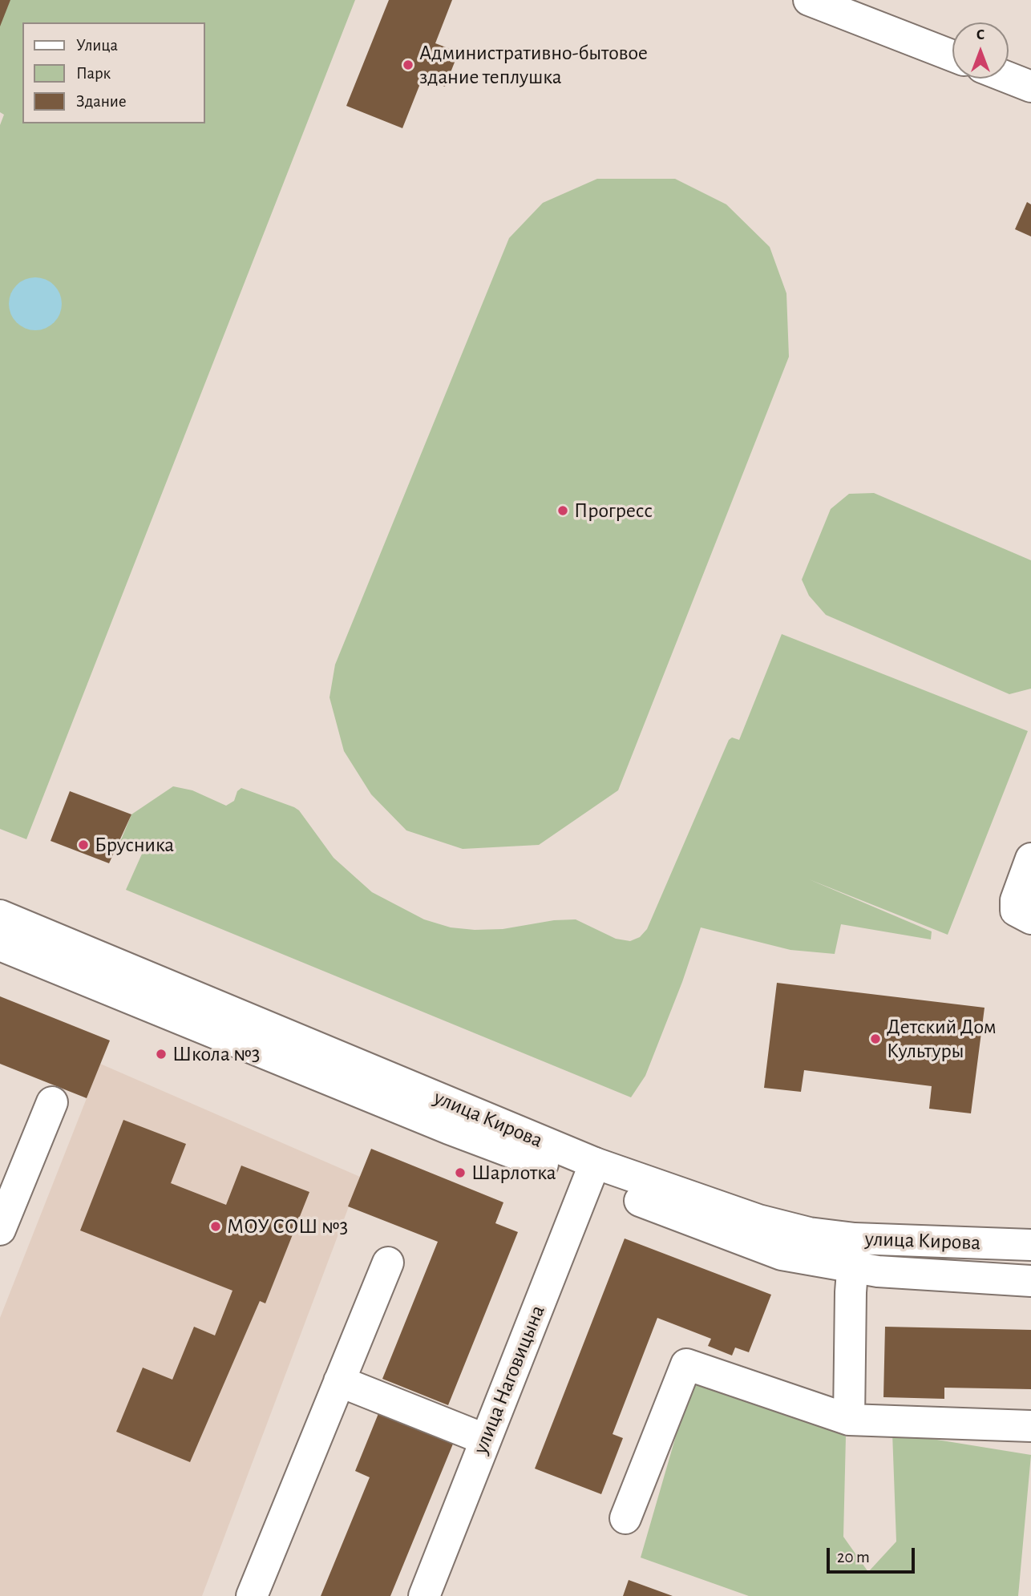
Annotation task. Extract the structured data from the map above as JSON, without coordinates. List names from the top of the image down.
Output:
{
  "streets": {
    "main road": ["улица Кирова", "улица Наговицына"]
  },
  "crossings": [
    ["улица Кирова", "улица Наговицына"]
  ],
  "places": [
    "Административно-бытовое здание теплушка",
    "Прогресс",
    "Брусника",
    "Детский Дом Культуры",
    "Школа №3",
    "Шарлотка",
    "МОУ СОШ №3"
  ],
  "legend": ["Улица", "Парк", "Здание"],
  "scale_bar": "20 m",
  "north": "top"
}
